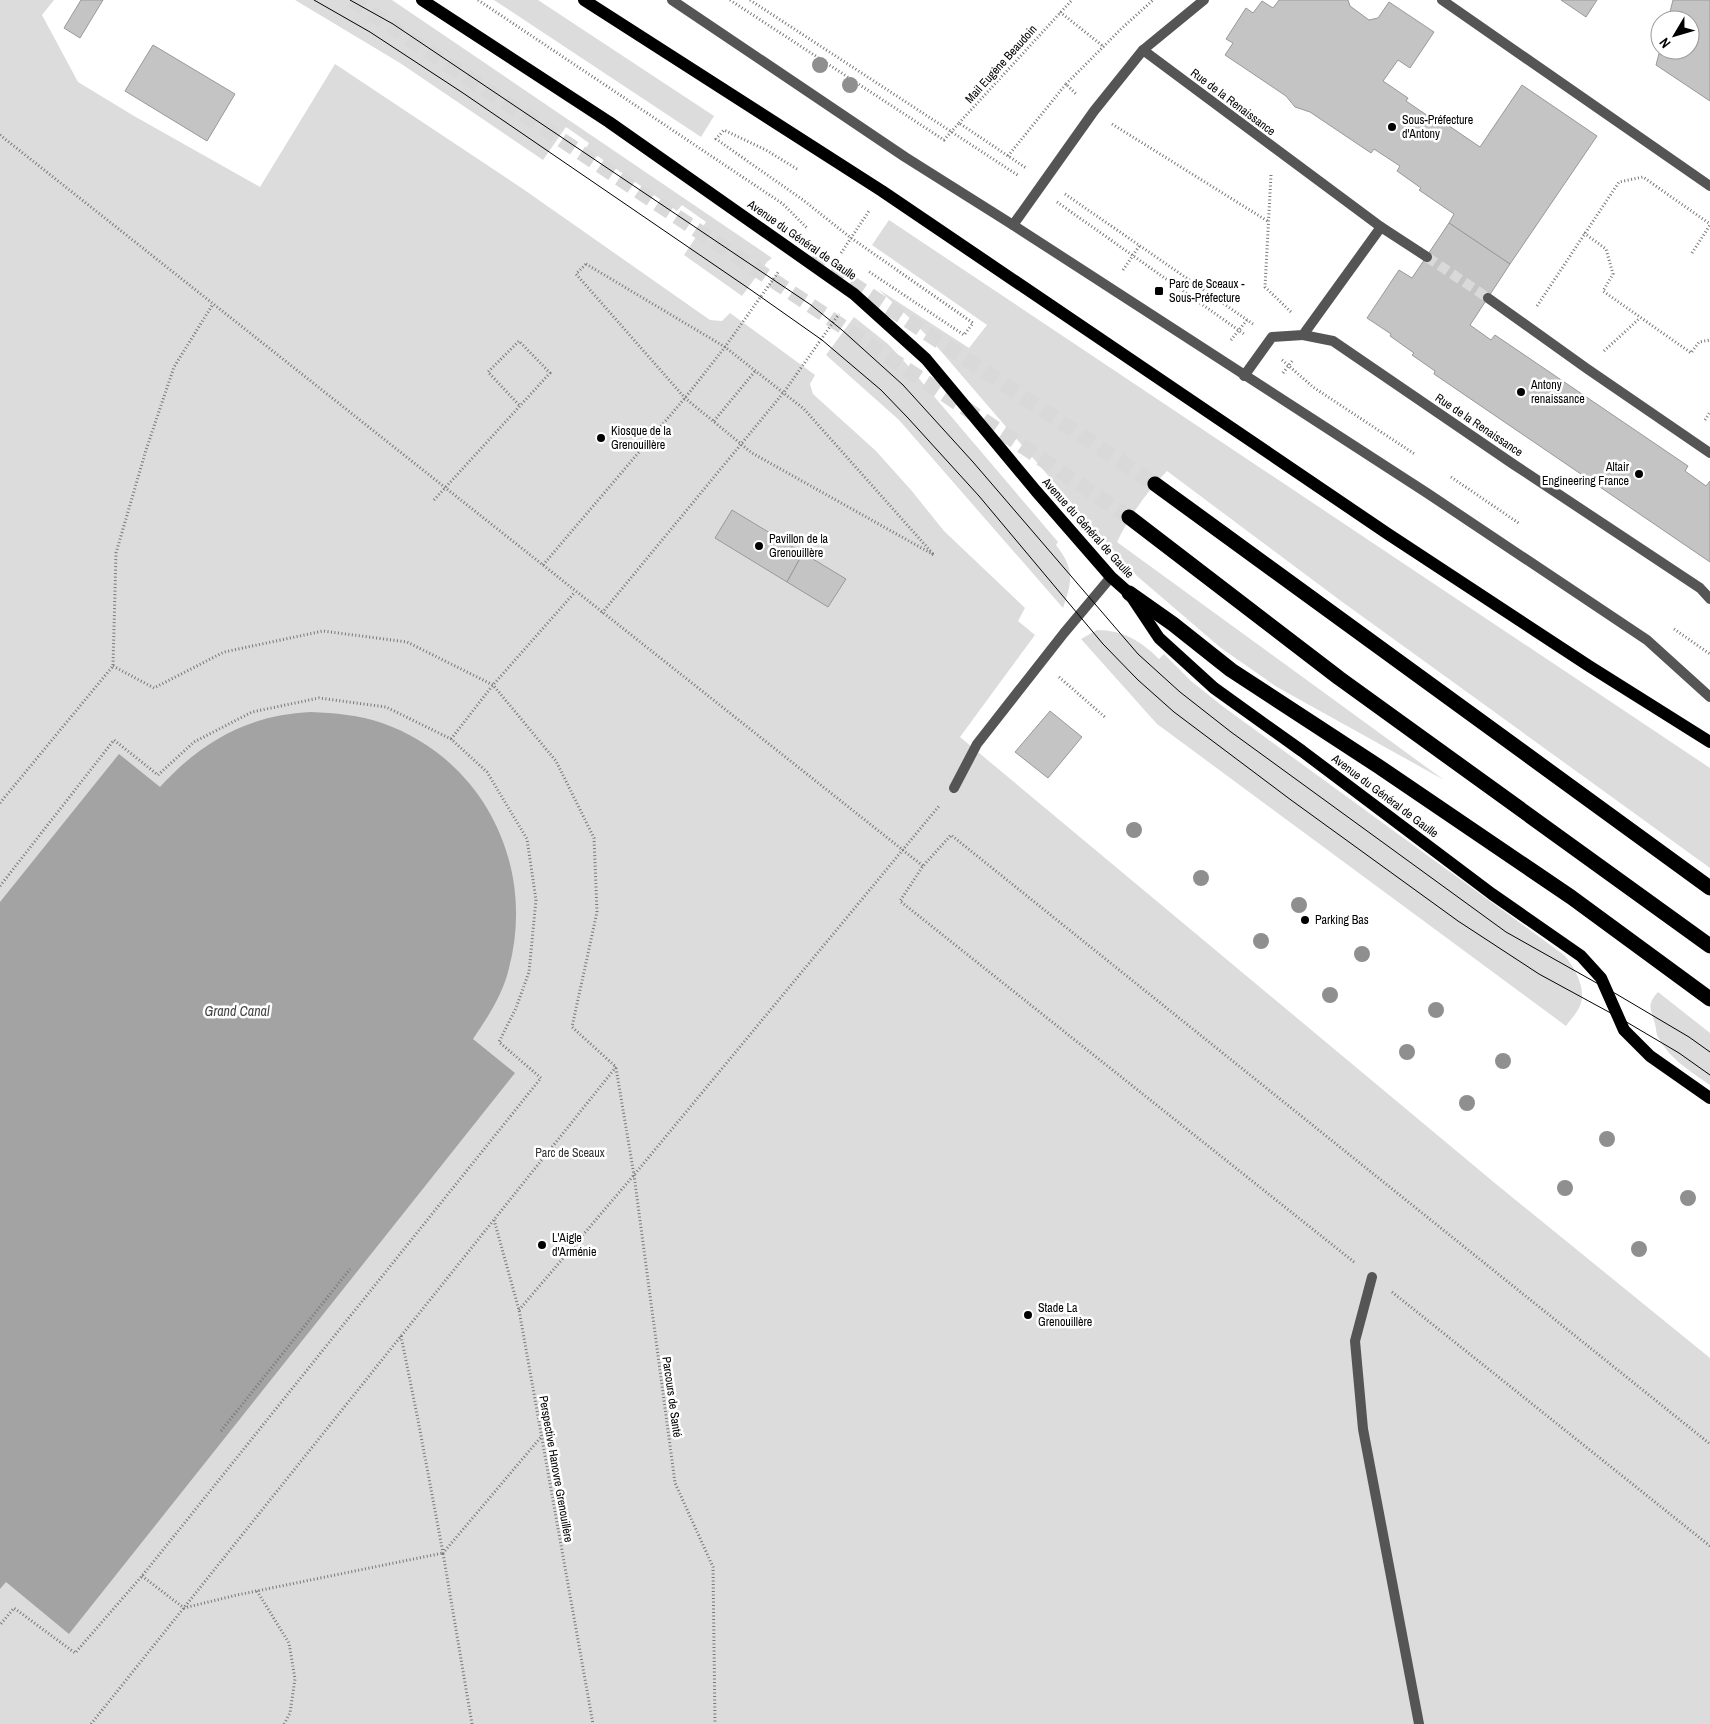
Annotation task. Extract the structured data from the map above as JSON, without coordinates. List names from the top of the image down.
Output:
{
  "streets": {
    "main road": ["Avenue du Général de Gaulle"],
    "street": ["Rue de la Renaissance"],
    "path": ["Mail Eugène Beaudoin", "Parcours de Santé", "Perspective Hanovre Grenouillère"]
  },
  "water": ["Grand Canal"],
  "parks": ["Parc de Sceaux"],
  "places": {
    "other": [
      "Sous-Préfecture d'Antony",
      "Antony renaissance",
      "Kiosque de la Grenouillère",
      "Altair Engineering France",
      "Pavillon de la Grenouillère",
      "Parking Bas",
      "L'Aigle d'Arménie",
      "Stade La Grenouillère"
    ],
    "transit": ["Parc de Sceaux - Sous-Préfecture"]
  },
  "north": "bottom left"
}
